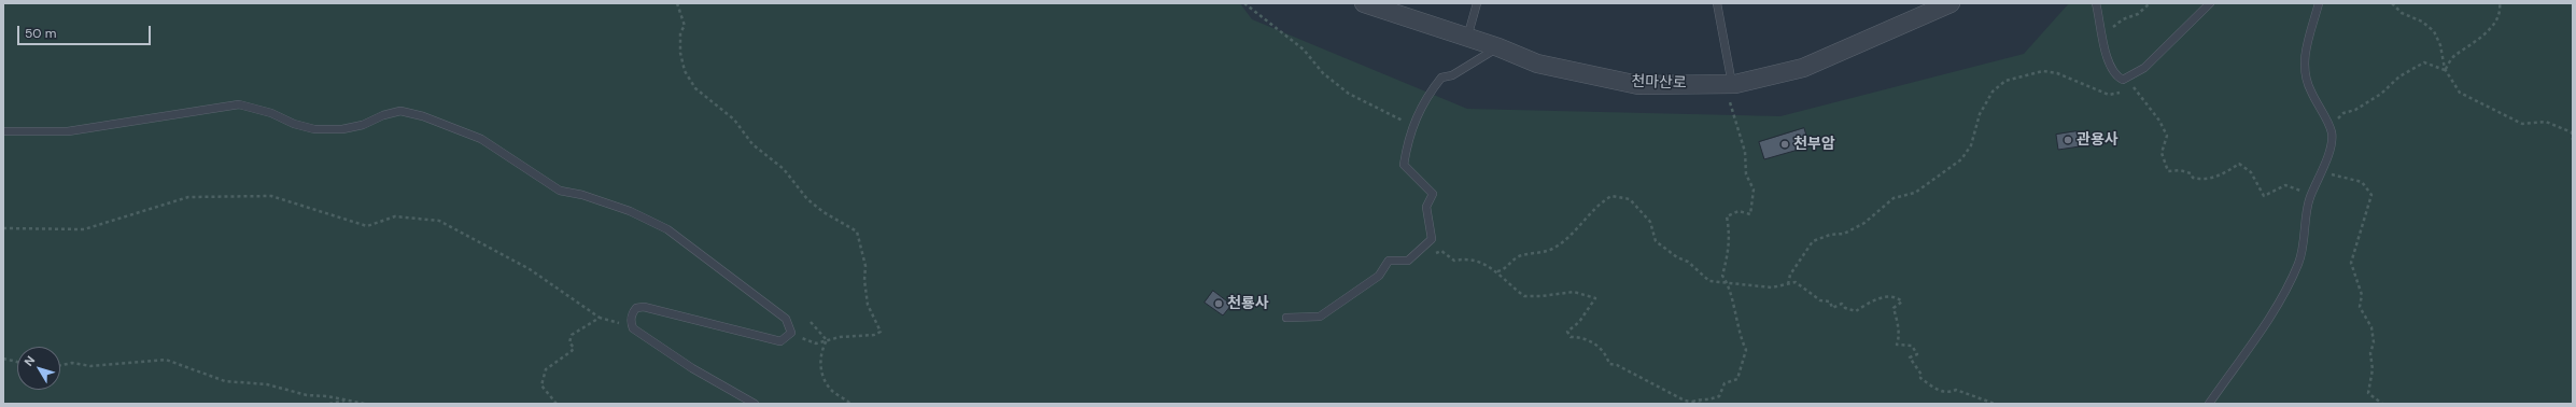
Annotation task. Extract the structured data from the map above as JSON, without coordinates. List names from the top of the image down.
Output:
{
  "streets": {
    "street": ["천마산로"]
  },
  "places": ["관용사", "천부암", "천룡사"],
  "scale_bar": "50 m",
  "north": "top left"
}
